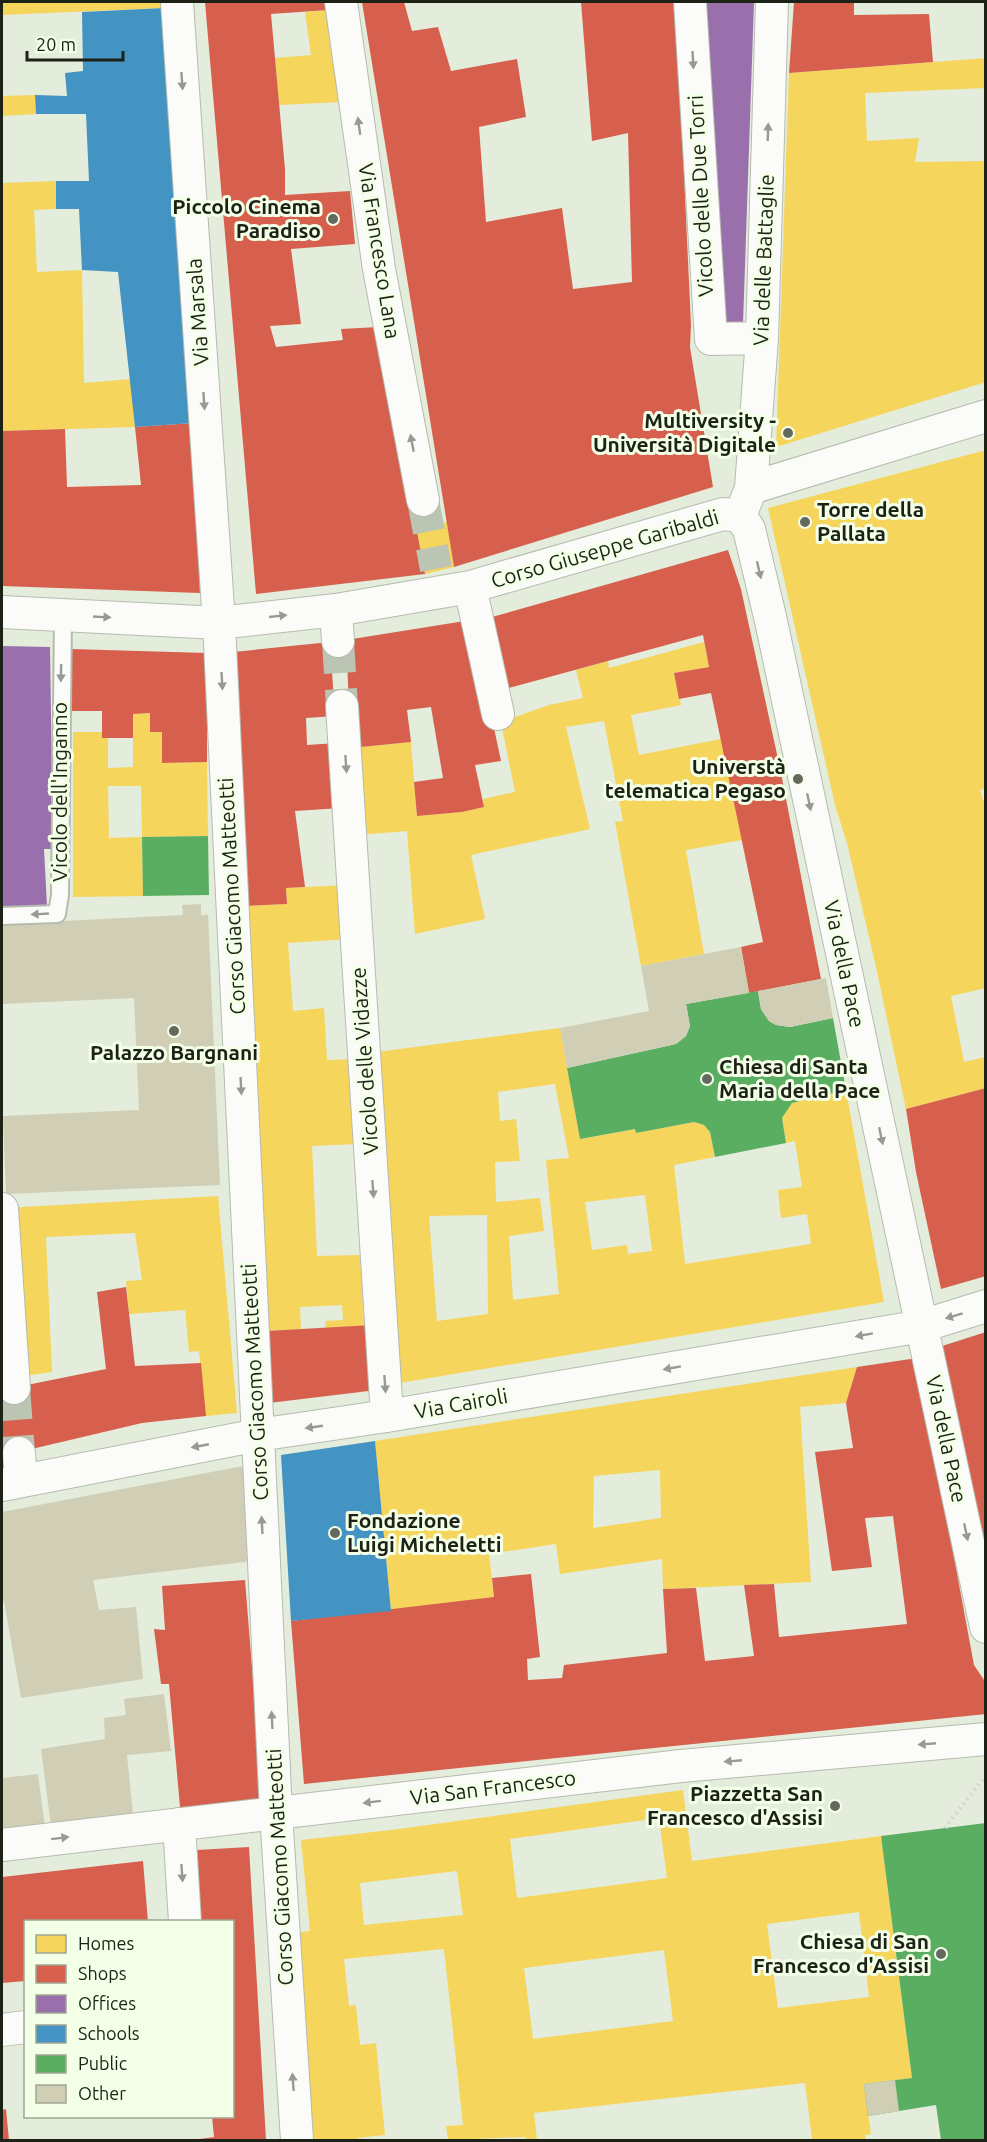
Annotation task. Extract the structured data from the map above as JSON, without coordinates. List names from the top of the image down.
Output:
{
  "streets": {
    "street": [
      "Vicolo delle Due Torri",
      "Via Francesco Lana",
      "Via delle Battaglie",
      "Via Marsala",
      "Corso Giuseppe Garibaldi",
      "Corso Giacomo Matteotti",
      "Via della Pace",
      "Vicolo delle Vidazze",
      "Via Cairoli",
      "Via San Francesco"
    ],
    "lane": ["Vicolo dell'Inganno"]
  },
  "crossings": [
    ["Vicolo delle Due Torri", "Via delle Battaglie"],
    ["Via delle Battaglie", "Corso Giuseppe Garibaldi"],
    ["Via delle Battaglie", "Via della Pace"],
    ["Via Marsala", "Corso Giuseppe Garibaldi"],
    ["Via Marsala", "Corso Giacomo Matteotti"],
    ["Corso Giuseppe Garibaldi", "Vicolo dell'Inganno"],
    ["Corso Giuseppe Garibaldi", "Corso Giacomo Matteotti"],
    ["Corso Giuseppe Garibaldi", "Via della Pace"],
    ["Corso Giacomo Matteotti", "Via Cairoli"],
    ["Corso Giacomo Matteotti", "Via San Francesco"],
    ["Via della Pace", "Via Cairoli"],
    ["Vicolo delle Vidazze", "Via Cairoli"]
  ],
  "one_way": [
    "Vicolo delle Due Torri",
    "Via Francesco Lana",
    "Via delle Battaglie",
    "Via Marsala",
    "Vicolo dell'Inganno",
    "Via della Pace",
    "Vicolo delle Vidazze",
    "Via Cairoli"
  ],
  "places": [
    "Piccolo Cinema Paradiso",
    "Multiversity - Università Digitale",
    "Torre della Pallata",
    "Universtà telematica Pegaso",
    "Palazzo Bargnani",
    "Chiesa di Santa Maria della Pace",
    "Fondazione Luigi Micheletti",
    "Piazzetta San Francesco d'Assisi",
    "Chiesa di San Francesco d'Assisi"
  ],
  "legend": [
    "Homes",
    "Shops",
    "Offices",
    "Schools",
    "Public",
    "Other"
  ],
  "scale_bar": "20 m"
}
